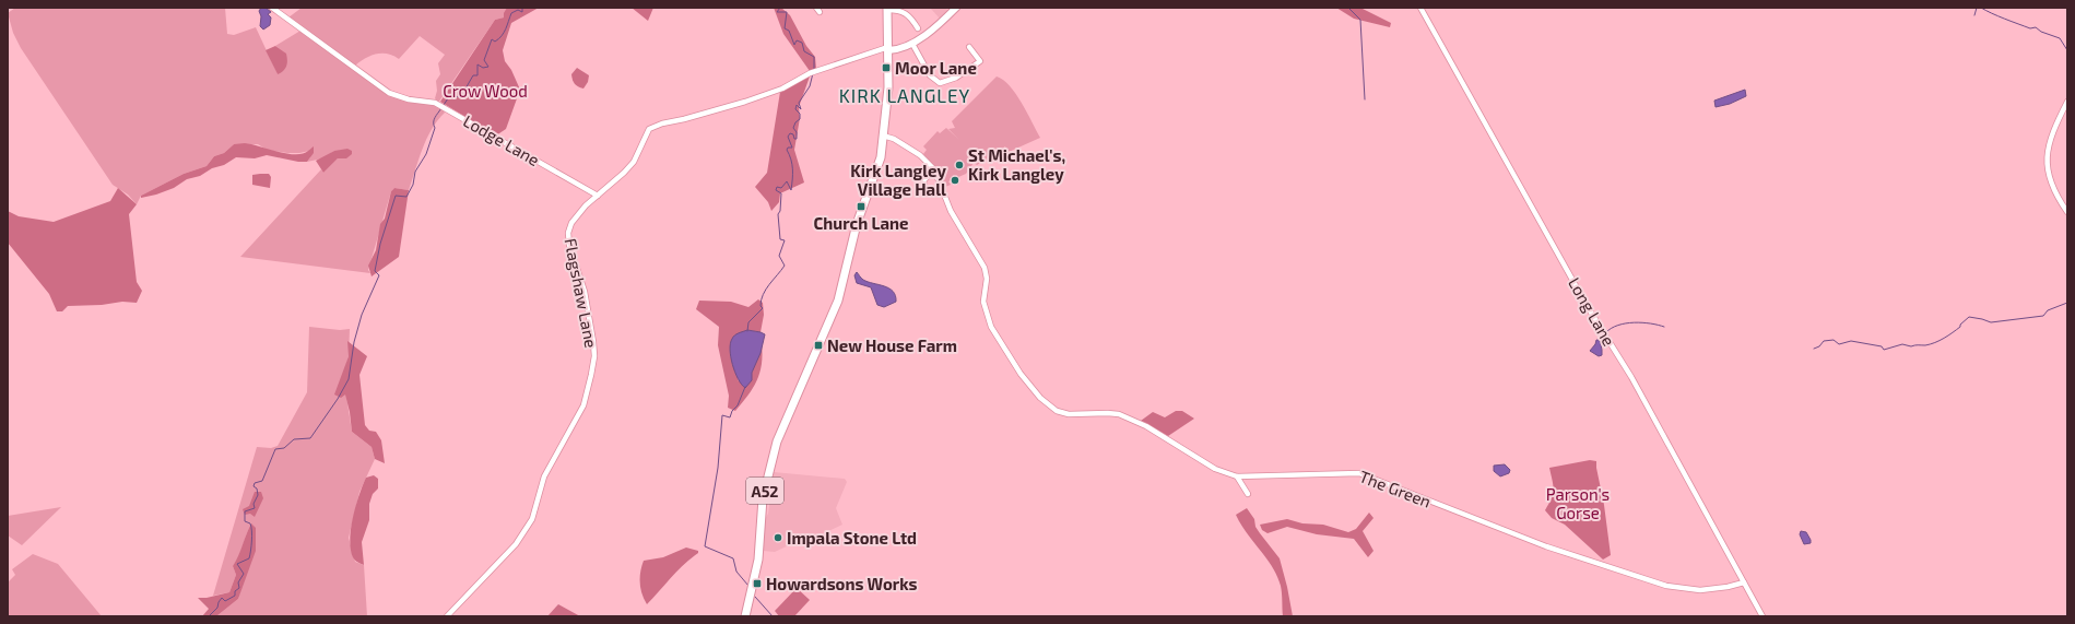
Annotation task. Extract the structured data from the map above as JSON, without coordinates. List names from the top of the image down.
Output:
{
  "streets": {
    "highway": ["A52"],
    "street": [
      "Lodge Lane",
      "Flagshaw Lane",
      "Long Lane",
      "The Green"
    ]
  },
  "crossings": [
    ["Lodge Lane", "Flagshaw Lane"],
    ["Flagshaw Lane", "A52"],
    ["Long Lane", "The Green"]
  ],
  "districts": ["KIRK LANGLEY"],
  "parks": ["Crow Wood", "Parson's Gorse"],
  "places": {
    "transit": [
      "Moor Lane",
      "Church Lane",
      "New House Farm",
      "Howardsons Works"
    ],
    "other": ["St Michael's, Kirk Langley", "Kirk Langley Village Hall", "Impala Stone Ltd"]
  }
}
